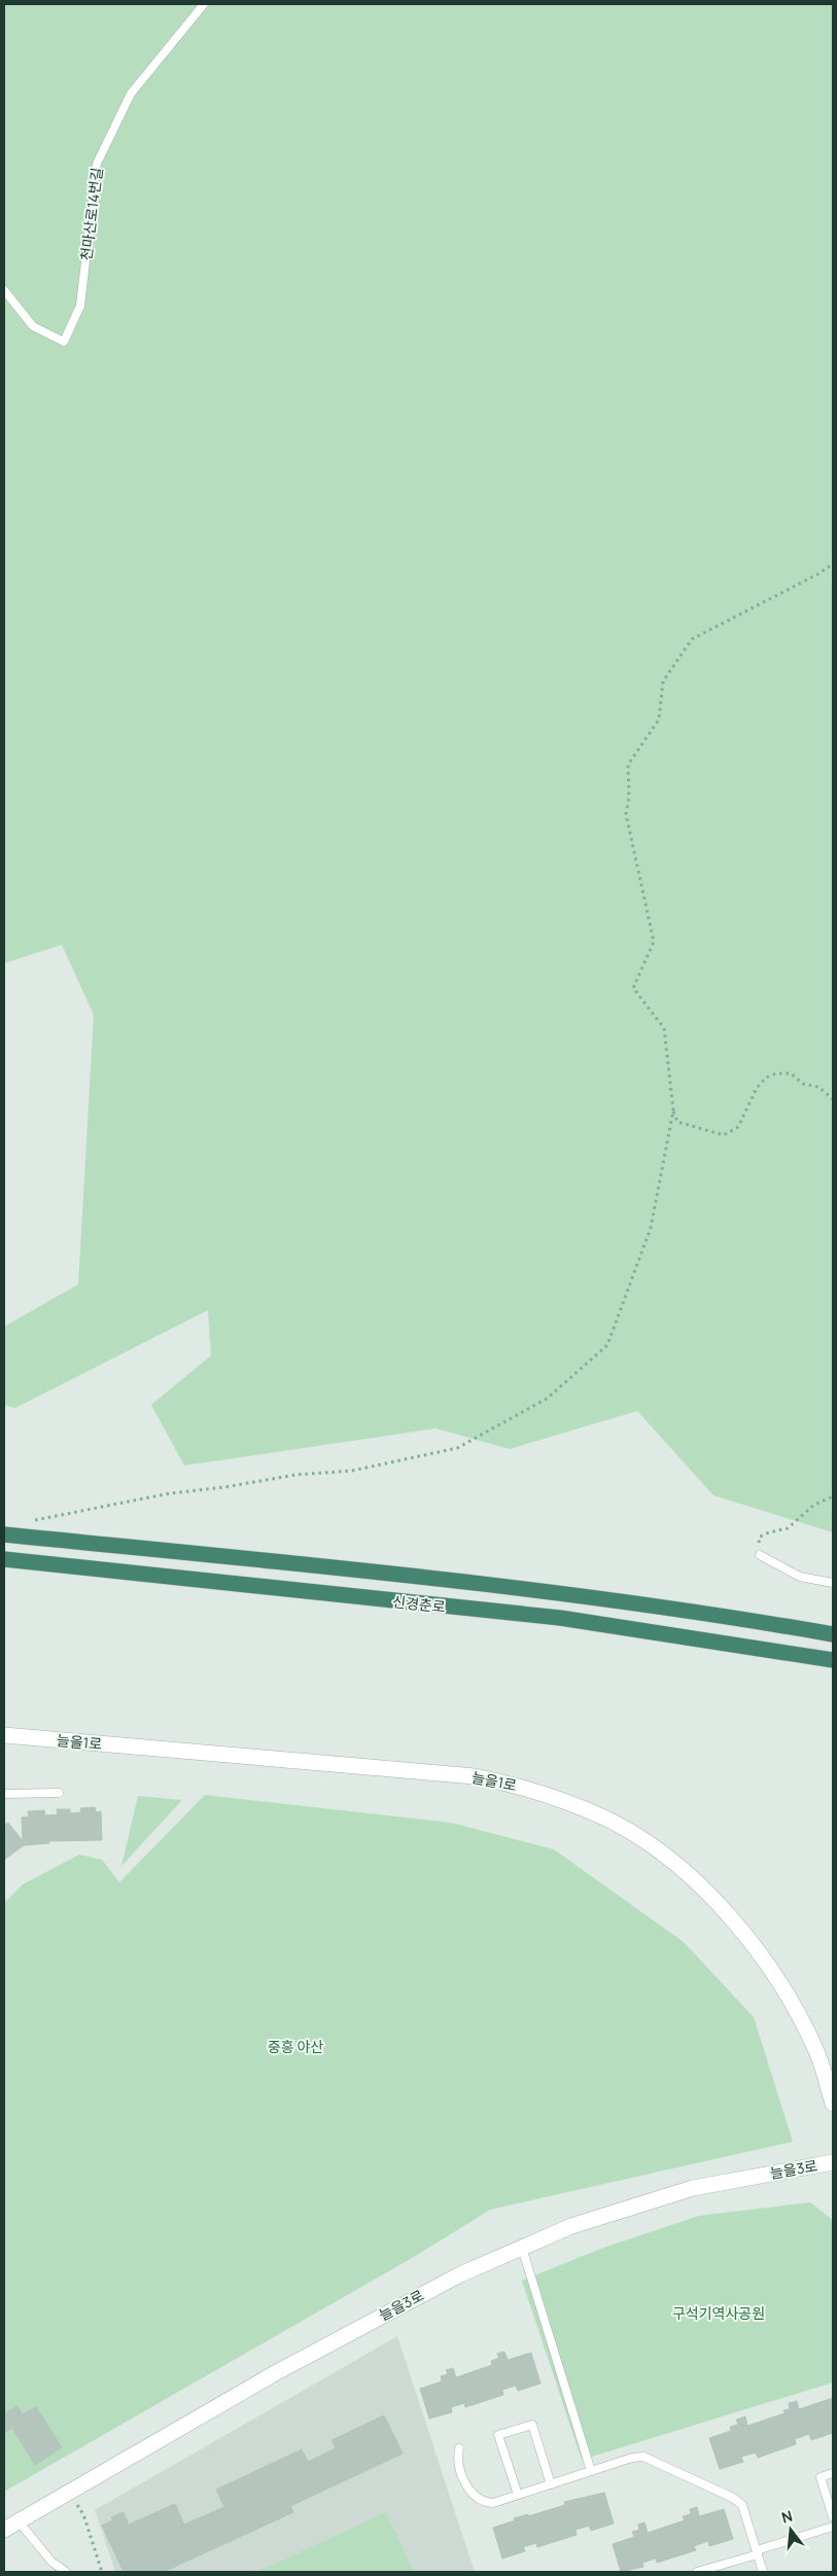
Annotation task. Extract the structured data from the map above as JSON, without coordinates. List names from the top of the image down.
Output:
{
  "streets": {
    "highway": ["신경춘로"],
    "street": ["늘을1로", "늘을3로"],
    "lane": ["천마산로14번길"]
  },
  "parks": ["중흥 야산", "구석기역사공원"],
  "north": "top"
}
